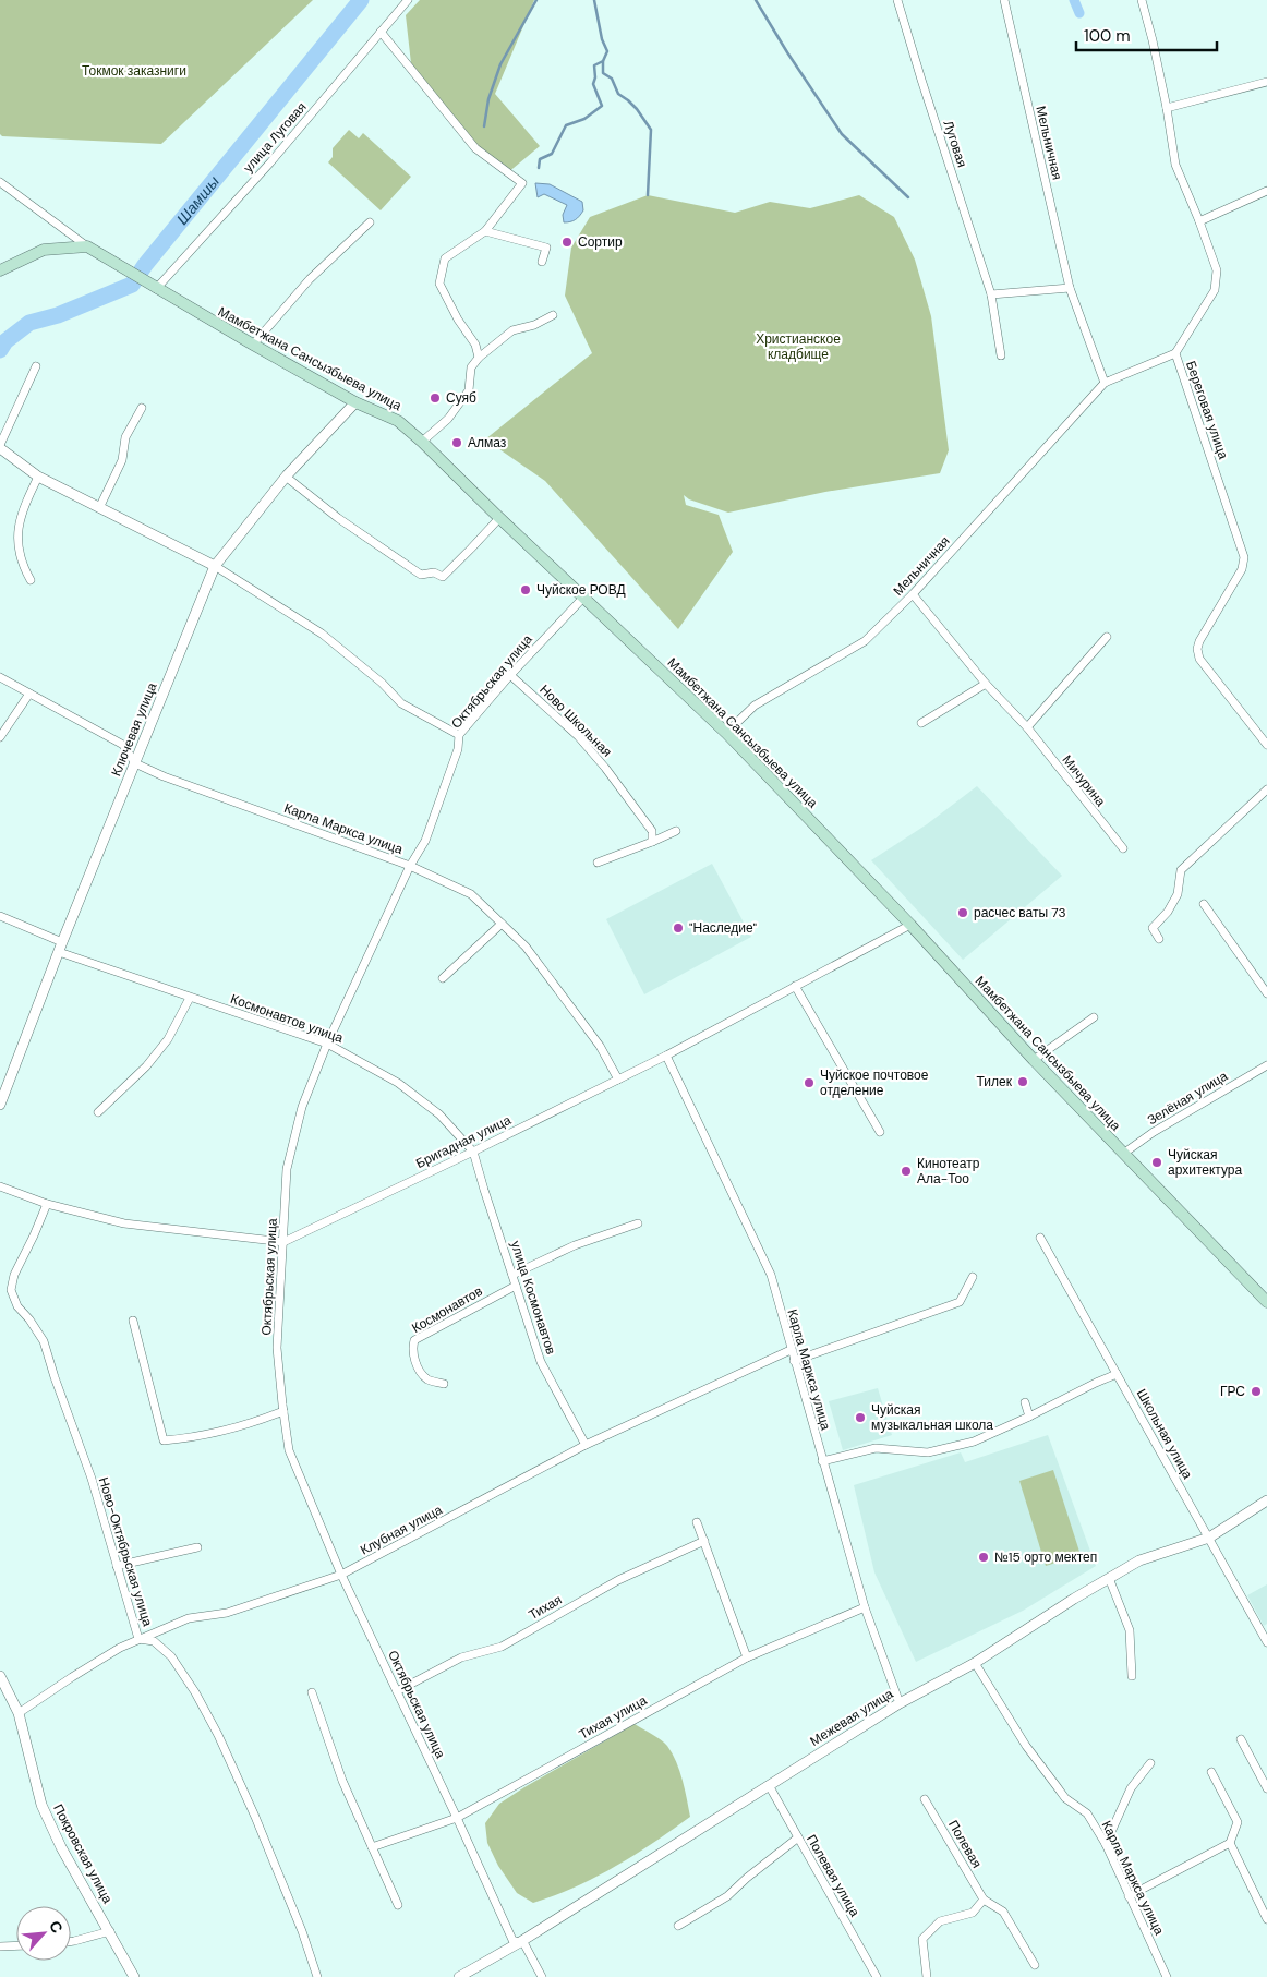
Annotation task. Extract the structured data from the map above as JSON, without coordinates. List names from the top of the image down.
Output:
{
  "streets": {
    "main road": ["Мамбетжана Сансызбыева улица"],
    "street": [
      "улица Луговая",
      "Мельничная",
      "Луговая",
      "Береговая улица",
      "Октябрьская улица",
      "Ново Школьная",
      "Ключевая улица",
      "Мичурина",
      "Карла Маркса улица",
      "Космонавтов улица",
      "Зелёная улица",
      "Бригадная улица",
      "улица Космонавтов",
      "Космонавтов",
      "Школьная улица",
      "Клубная улица",
      "Ново-Октябрьская улица",
      "Тихая",
      "Тихая улица",
      "Межевая улица",
      "Полевая",
      "Покровская улица",
      "Полевая улица"
    ]
  },
  "crossings": [
    ["улица Луговая", "Мамбетжана Сансызбыева улица"],
    ["Мельничная", "Мамбетжана Сансызбыева улица"],
    ["Мельничная", "Береговая улица"],
    ["Мельничная", "Мичурина"],
    ["Мамбетжана Сансызбыева улица", "Октябрьская улица"],
    ["Мамбетжана Сансызбыева улица", "Ключевая улица"],
    ["Мамбетжана Сансызбыева улица", "Зелёная улица"],
    ["Мамбетжана Сансызбыева улица", "Бригадная улица"],
    ["Октябрьская улица", "Ново Школьная"],
    ["Октябрьская улица", "Карла Маркса улица"],
    ["Октябрьская улица", "Космонавтов улица"],
    ["Октябрьская улица", "Бригадная улица"],
    ["Октябрьская улица", "Клубная улица"],
    ["Октябрьская улица", "Тихая"],
    ["Октябрьская улица", "Тихая улица"],
    ["Октябрьская улица", "Межевая улица"],
    ["Ключевая улица", "Карла Маркса улица"],
    ["Ключевая улица", "Космонавтов улица"],
    ["Карла Маркса улица", "Бригадная улица"],
    ["Карла Маркса улица", "Клубная улица"],
    ["Карла Маркса улица", "Тихая улица"],
    ["Карла Маркса улица", "Межевая улица"],
    ["Космонавтов улица", "Бригадная улица"],
    ["Космонавтов улица", "улица Космонавтов"],
    ["Бригадная улица", "улица Космонавтов"],
    ["улица Космонавтов", "Космонавтов"],
    ["улица Космонавтов", "Клубная улица"],
    ["Школьная улица", "Межевая улица"],
    ["Клубная улица", "Ново-Октябрьская улица"],
    ["Клубная улица", "Покровская улица"],
    ["Межевая улица", "Полевая улица"]
  ],
  "water": ["Шамшы"],
  "parks": ["Токмок заказниги", "Христианское кладбище"],
  "places": [
    "Сортир",
    "Суяб",
    "Алмаз",
    "Чуйское РОВД",
    "расчес ваты 73",
    "\"Наследие\"",
    "Тилек",
    "Чуйское почтовое отделение",
    "Чуйская архитектура",
    "Кинотеатр Ала-Тоо",
    "ГРС",
    "Чуйская музыкальная школа",
    "№15 орто мектеп"
  ],
  "scale_bar": "100 m",
  "north": "top right"
}
